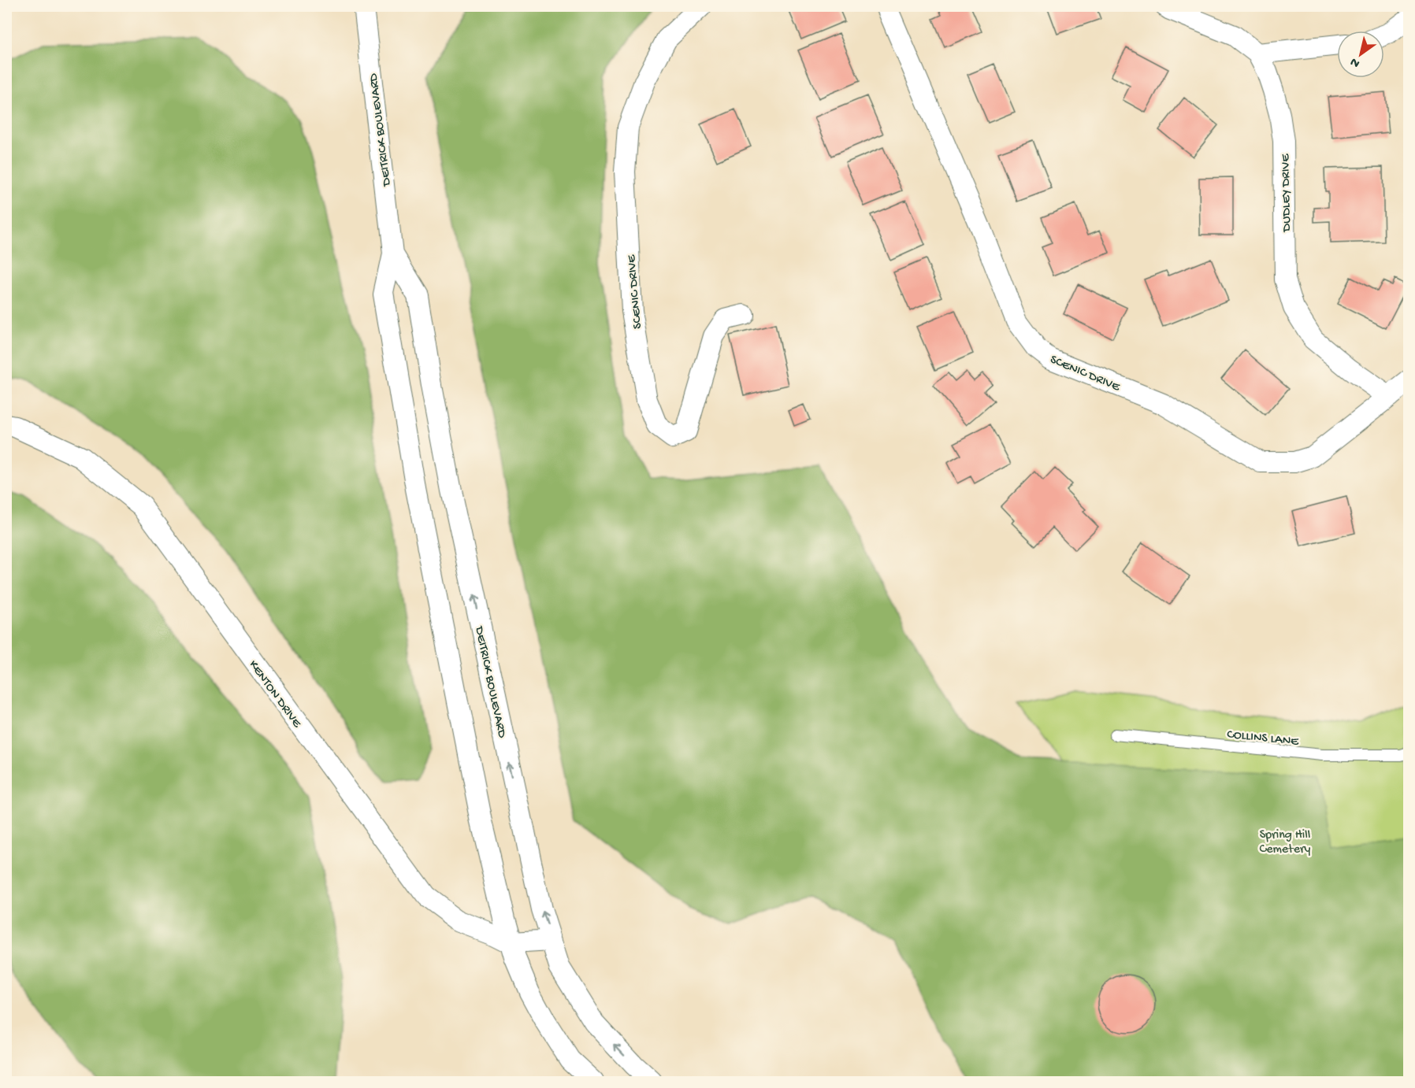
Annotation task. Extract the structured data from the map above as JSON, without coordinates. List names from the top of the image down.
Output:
{
  "streets": {
    "street": [
      "DEITRICK BOULEVARD",
      "DUDLEY DRIVE",
      "SCENIC DRIVE",
      "KENTON DRIVE"
    ],
    "lane": ["COLLINS LANE"]
  },
  "crossings": [
    ["DEITRICK BOULEVARD", "KENTON DRIVE"],
    ["DUDLEY DRIVE", "SCENIC DRIVE"]
  ],
  "parks": ["Spring Hill Cemetery"],
  "north": "bottom left"
}
